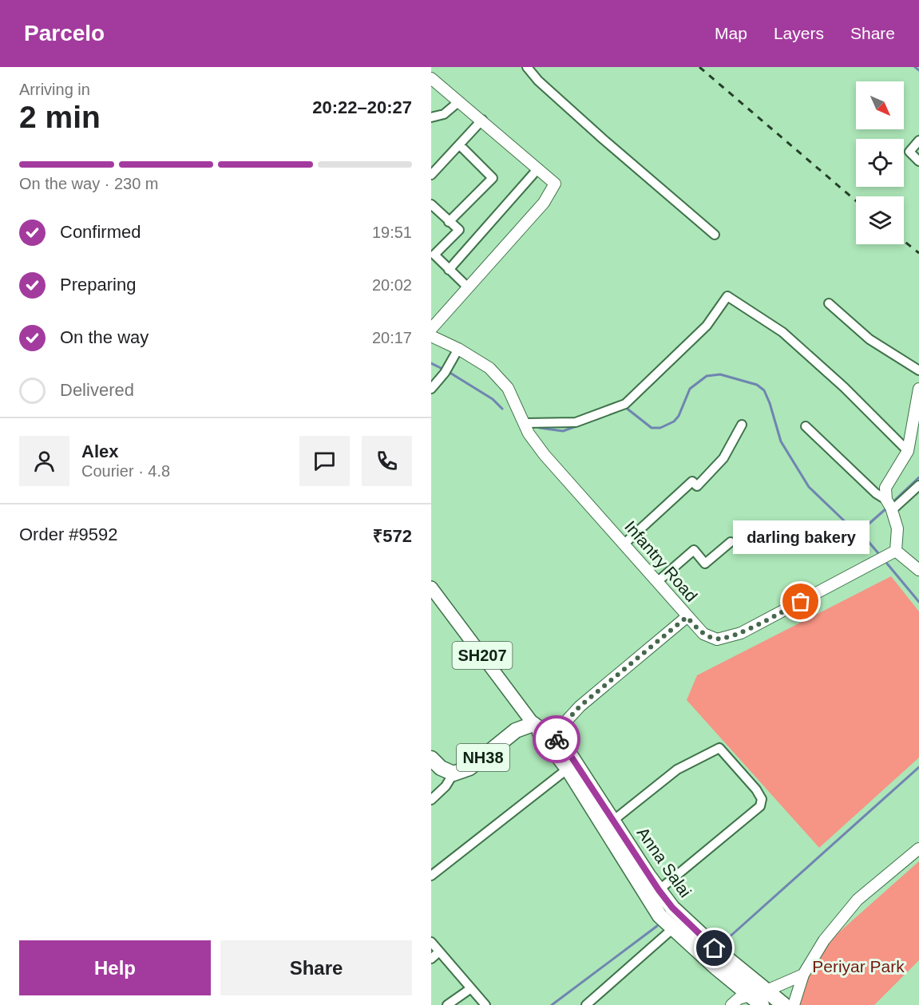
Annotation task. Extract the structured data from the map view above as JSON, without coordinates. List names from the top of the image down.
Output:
{
  "streets": {
    "highway": ["NH38", "Anna Salai"],
    "main road": ["SH207"],
    "street": ["Infantry Road"]
  },
  "crossings": [
    ["NH38", "Anna Salai"]
  ],
  "parks": ["Periyar Park"],
  "places": ["darling bakery"],
  "north": "bottom right",
  "page": {
    "header": "Parcelo",
    "nav": ["Map", "Layers", "Share"],
    "heading": ["2 min", "Arriving in", "20:22–20:27"],
    "panel": [
      "Alex",
      "Courier · 4.8",
      "Order #9592",
      "₹572"
    ],
    "bar": "On the way · 230 m",
    "list": [
      ["Confirmed", "19:51"],
      ["Preparing", "20:02"],
      ["On the way", "20:17"],
      "Delivered"
    ],
    "bubble": "darling bakery",
    "buttons": ["Help", "Share"]
  }
}
